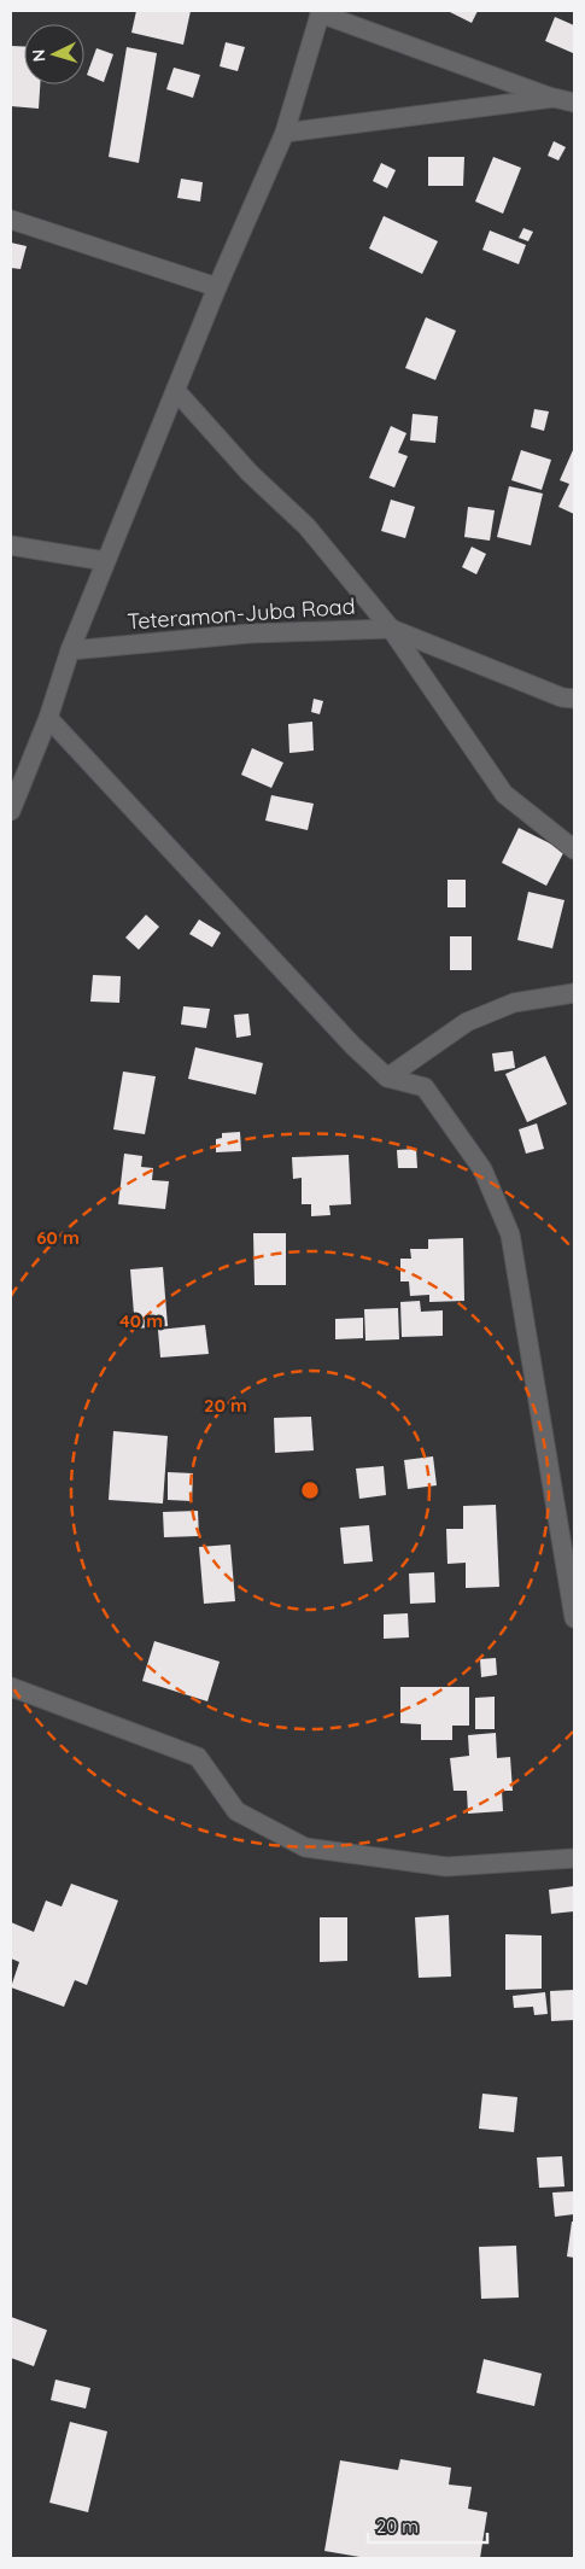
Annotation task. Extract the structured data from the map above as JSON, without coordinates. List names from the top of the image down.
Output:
{
  "streets": {
    "street": ["Teteramon-Juba Road"]
  },
  "scale_bar": "20 m",
  "north": "left",
  "rings": ["60 m", "40 m", "20 m"]
}
